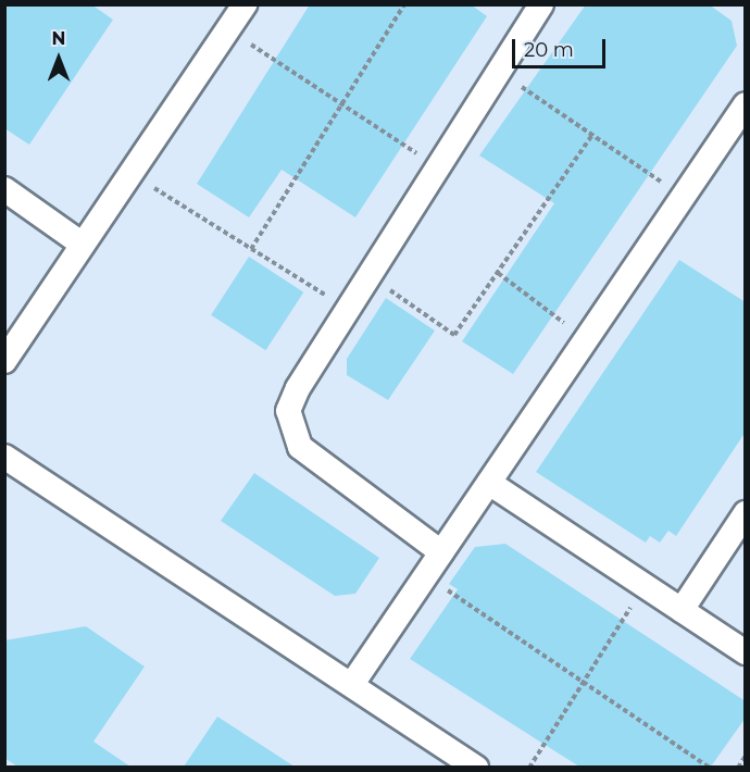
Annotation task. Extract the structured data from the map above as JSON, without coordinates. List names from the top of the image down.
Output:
{
  "scale_bar": "20 m",
  "north": "top"
}
